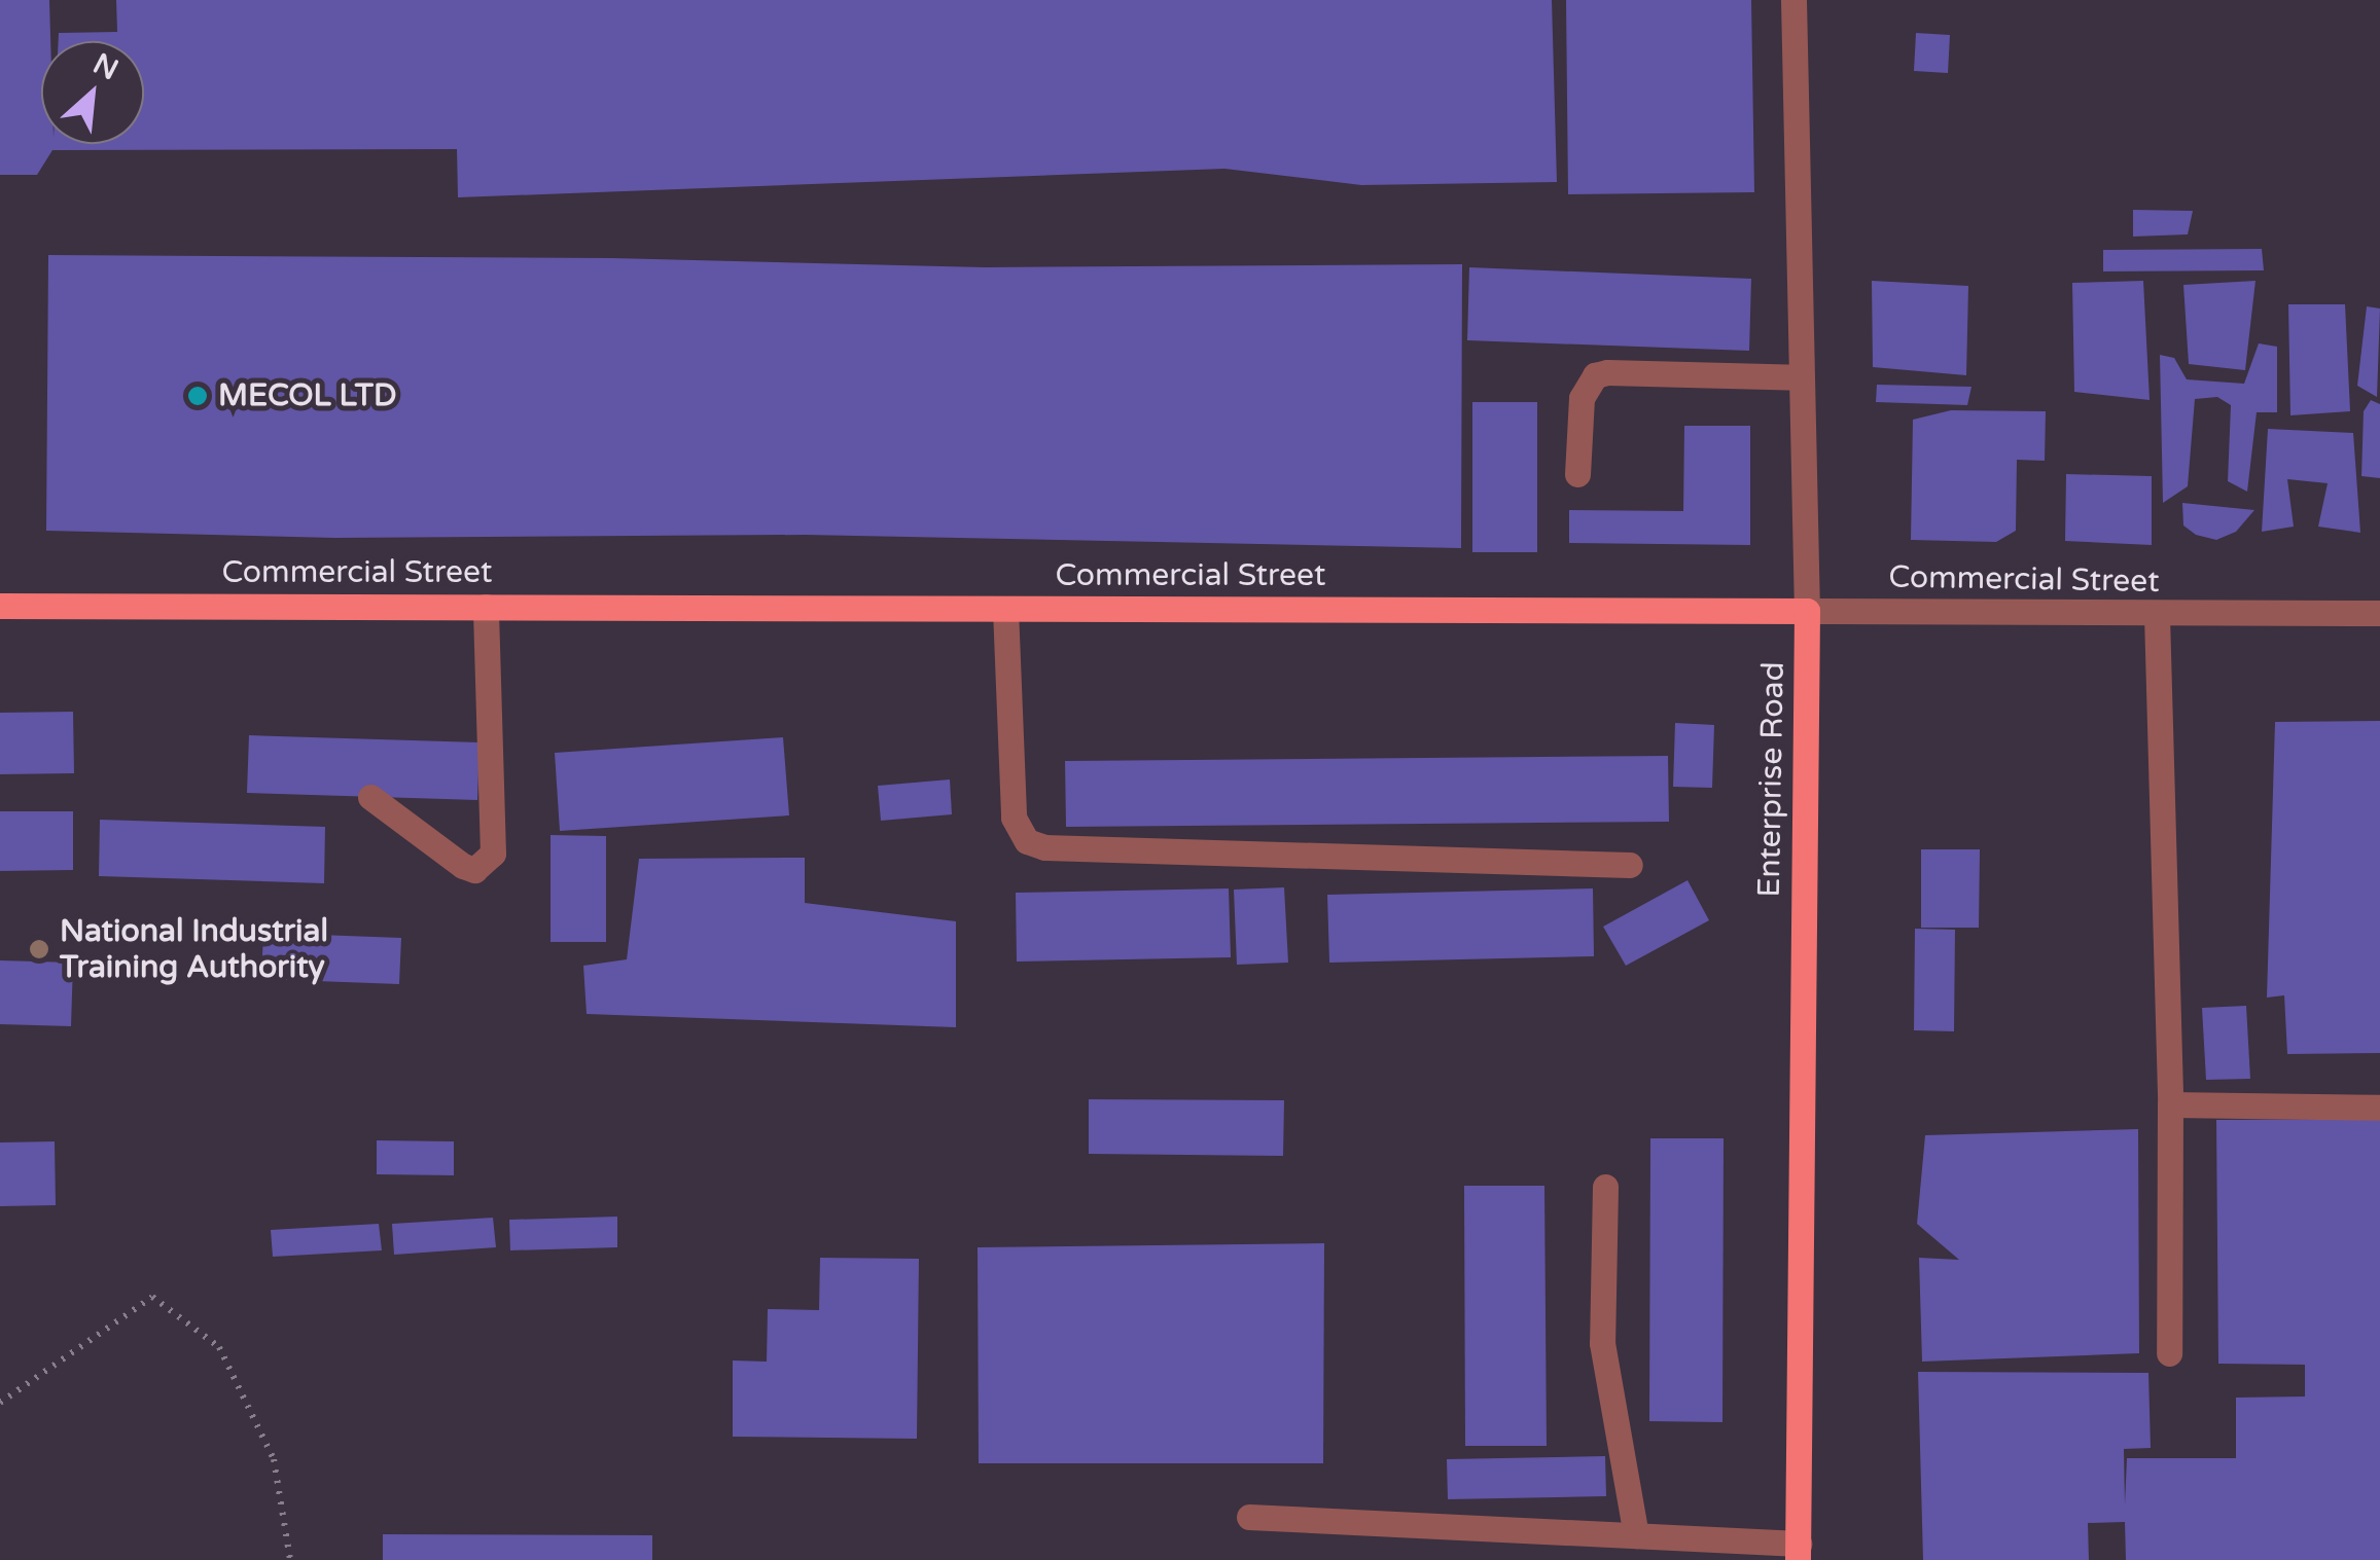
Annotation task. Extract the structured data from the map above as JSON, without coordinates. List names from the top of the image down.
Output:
{
  "streets": {
    "main road": ["Commercial Street", "Enterprise Road"]
  },
  "crossings": [
    ["Commercial Street", "Enterprise Road"]
  ],
  "places": ["MECOL LTD", "National Industrial Training Authority"],
  "north": "top right"
}
